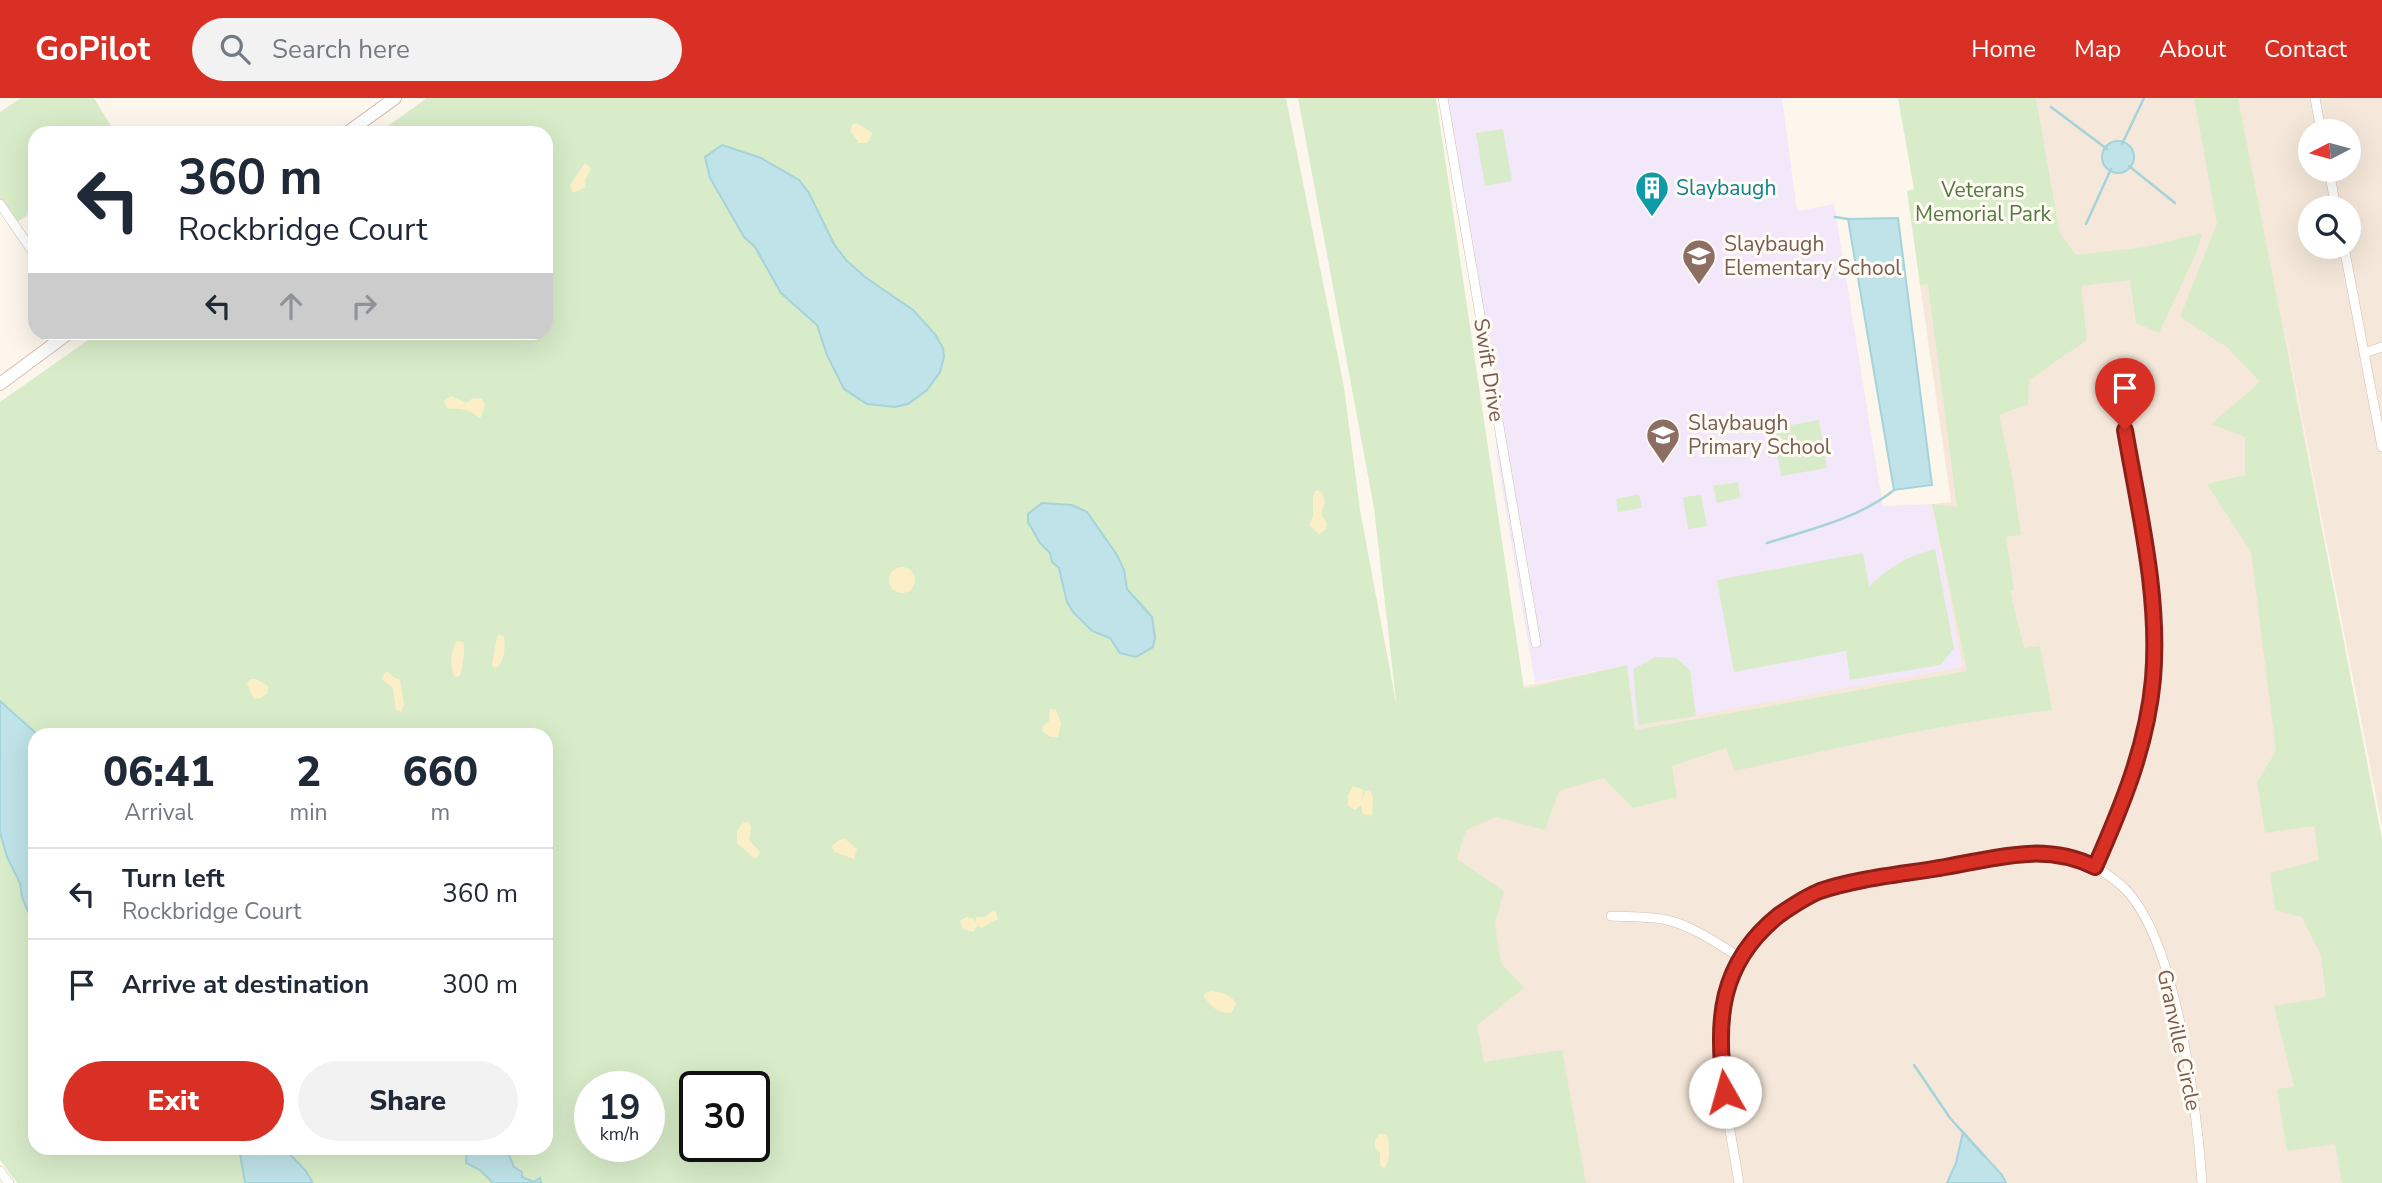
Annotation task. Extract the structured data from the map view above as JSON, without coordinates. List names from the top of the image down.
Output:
{
  "streets": {
    "street": ["Swift Drive", "Granville Circle"]
  },
  "parks": ["Veterans Memorial Park"],
  "places": {
    "building": ["Slaybaugh"],
    "school or university": ["Slaybaugh Elementary School", "Slaybaugh Primary School"]
  },
  "north": "left",
  "page": {
    "header": "GoPilot",
    "search": "Search here",
    "nav": [
      "Home",
      "Map",
      "About",
      "Contact"
    ],
    "turn": ["360 m", "Rockbridge Court"],
    "eta": [
      "06:41",
      "Arrival",
      "2",
      "min",
      "660",
      "m"
    ],
    "list": [
      {
        "name": "Turn left",
        "note": "Rockbridge Court",
        "value": "360 m"
      },
      {
        "name": "Arrive at destination",
        "value": "300 m"
      }
    ],
    "buttons": ["Exit", "Share"],
    "speed": "19 km/h",
    "limit": "30"
  }
}
